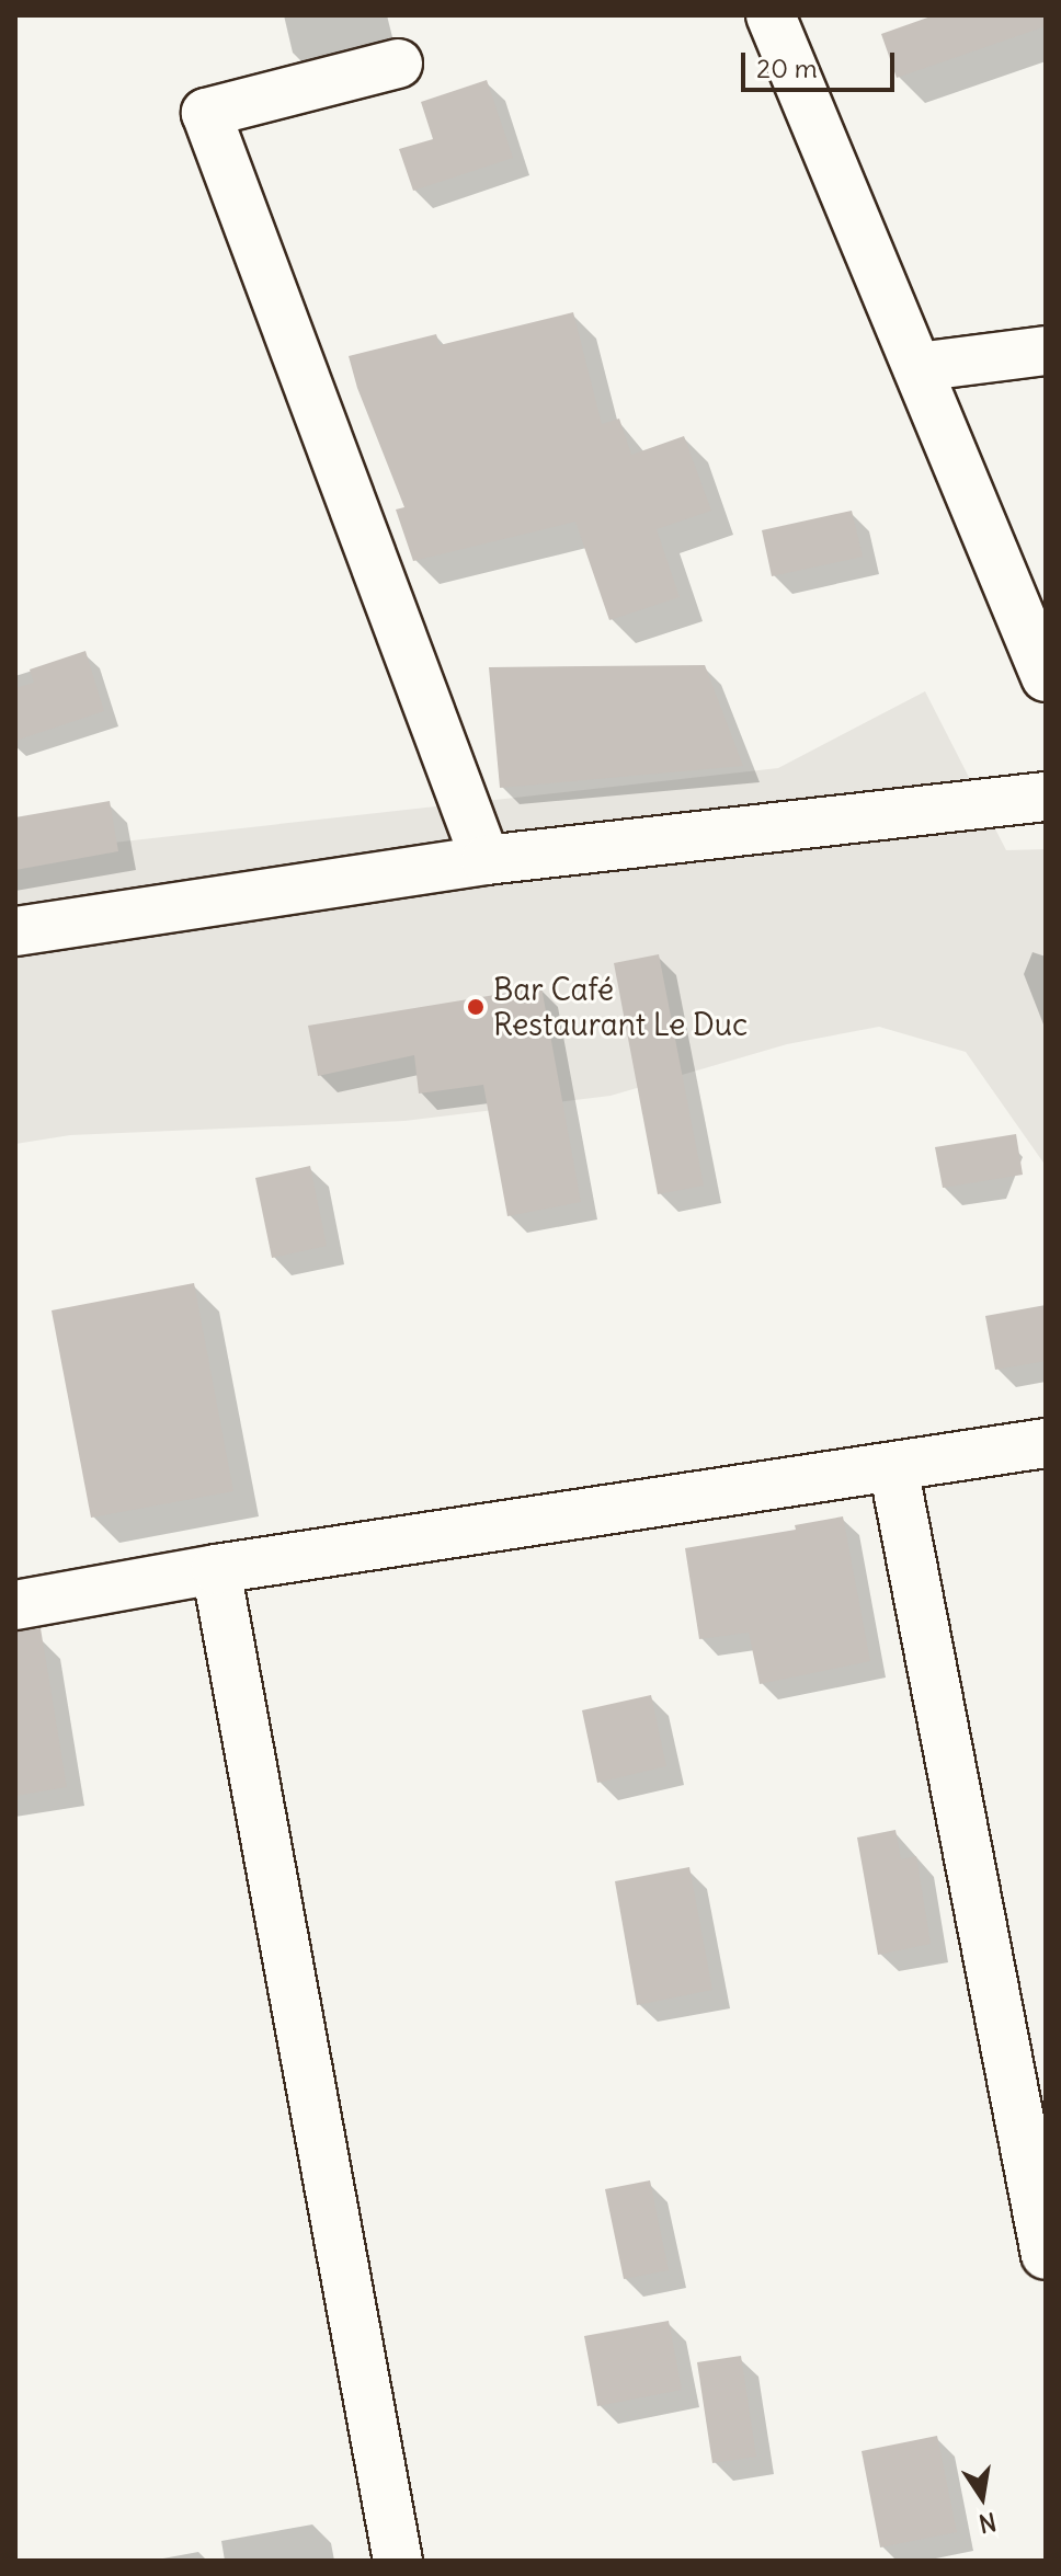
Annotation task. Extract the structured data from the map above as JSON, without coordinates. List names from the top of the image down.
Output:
{
  "places": ["Bar Café Restaurant Le Duc"],
  "scale_bar": "20 m",
  "north": "bottom"
}
